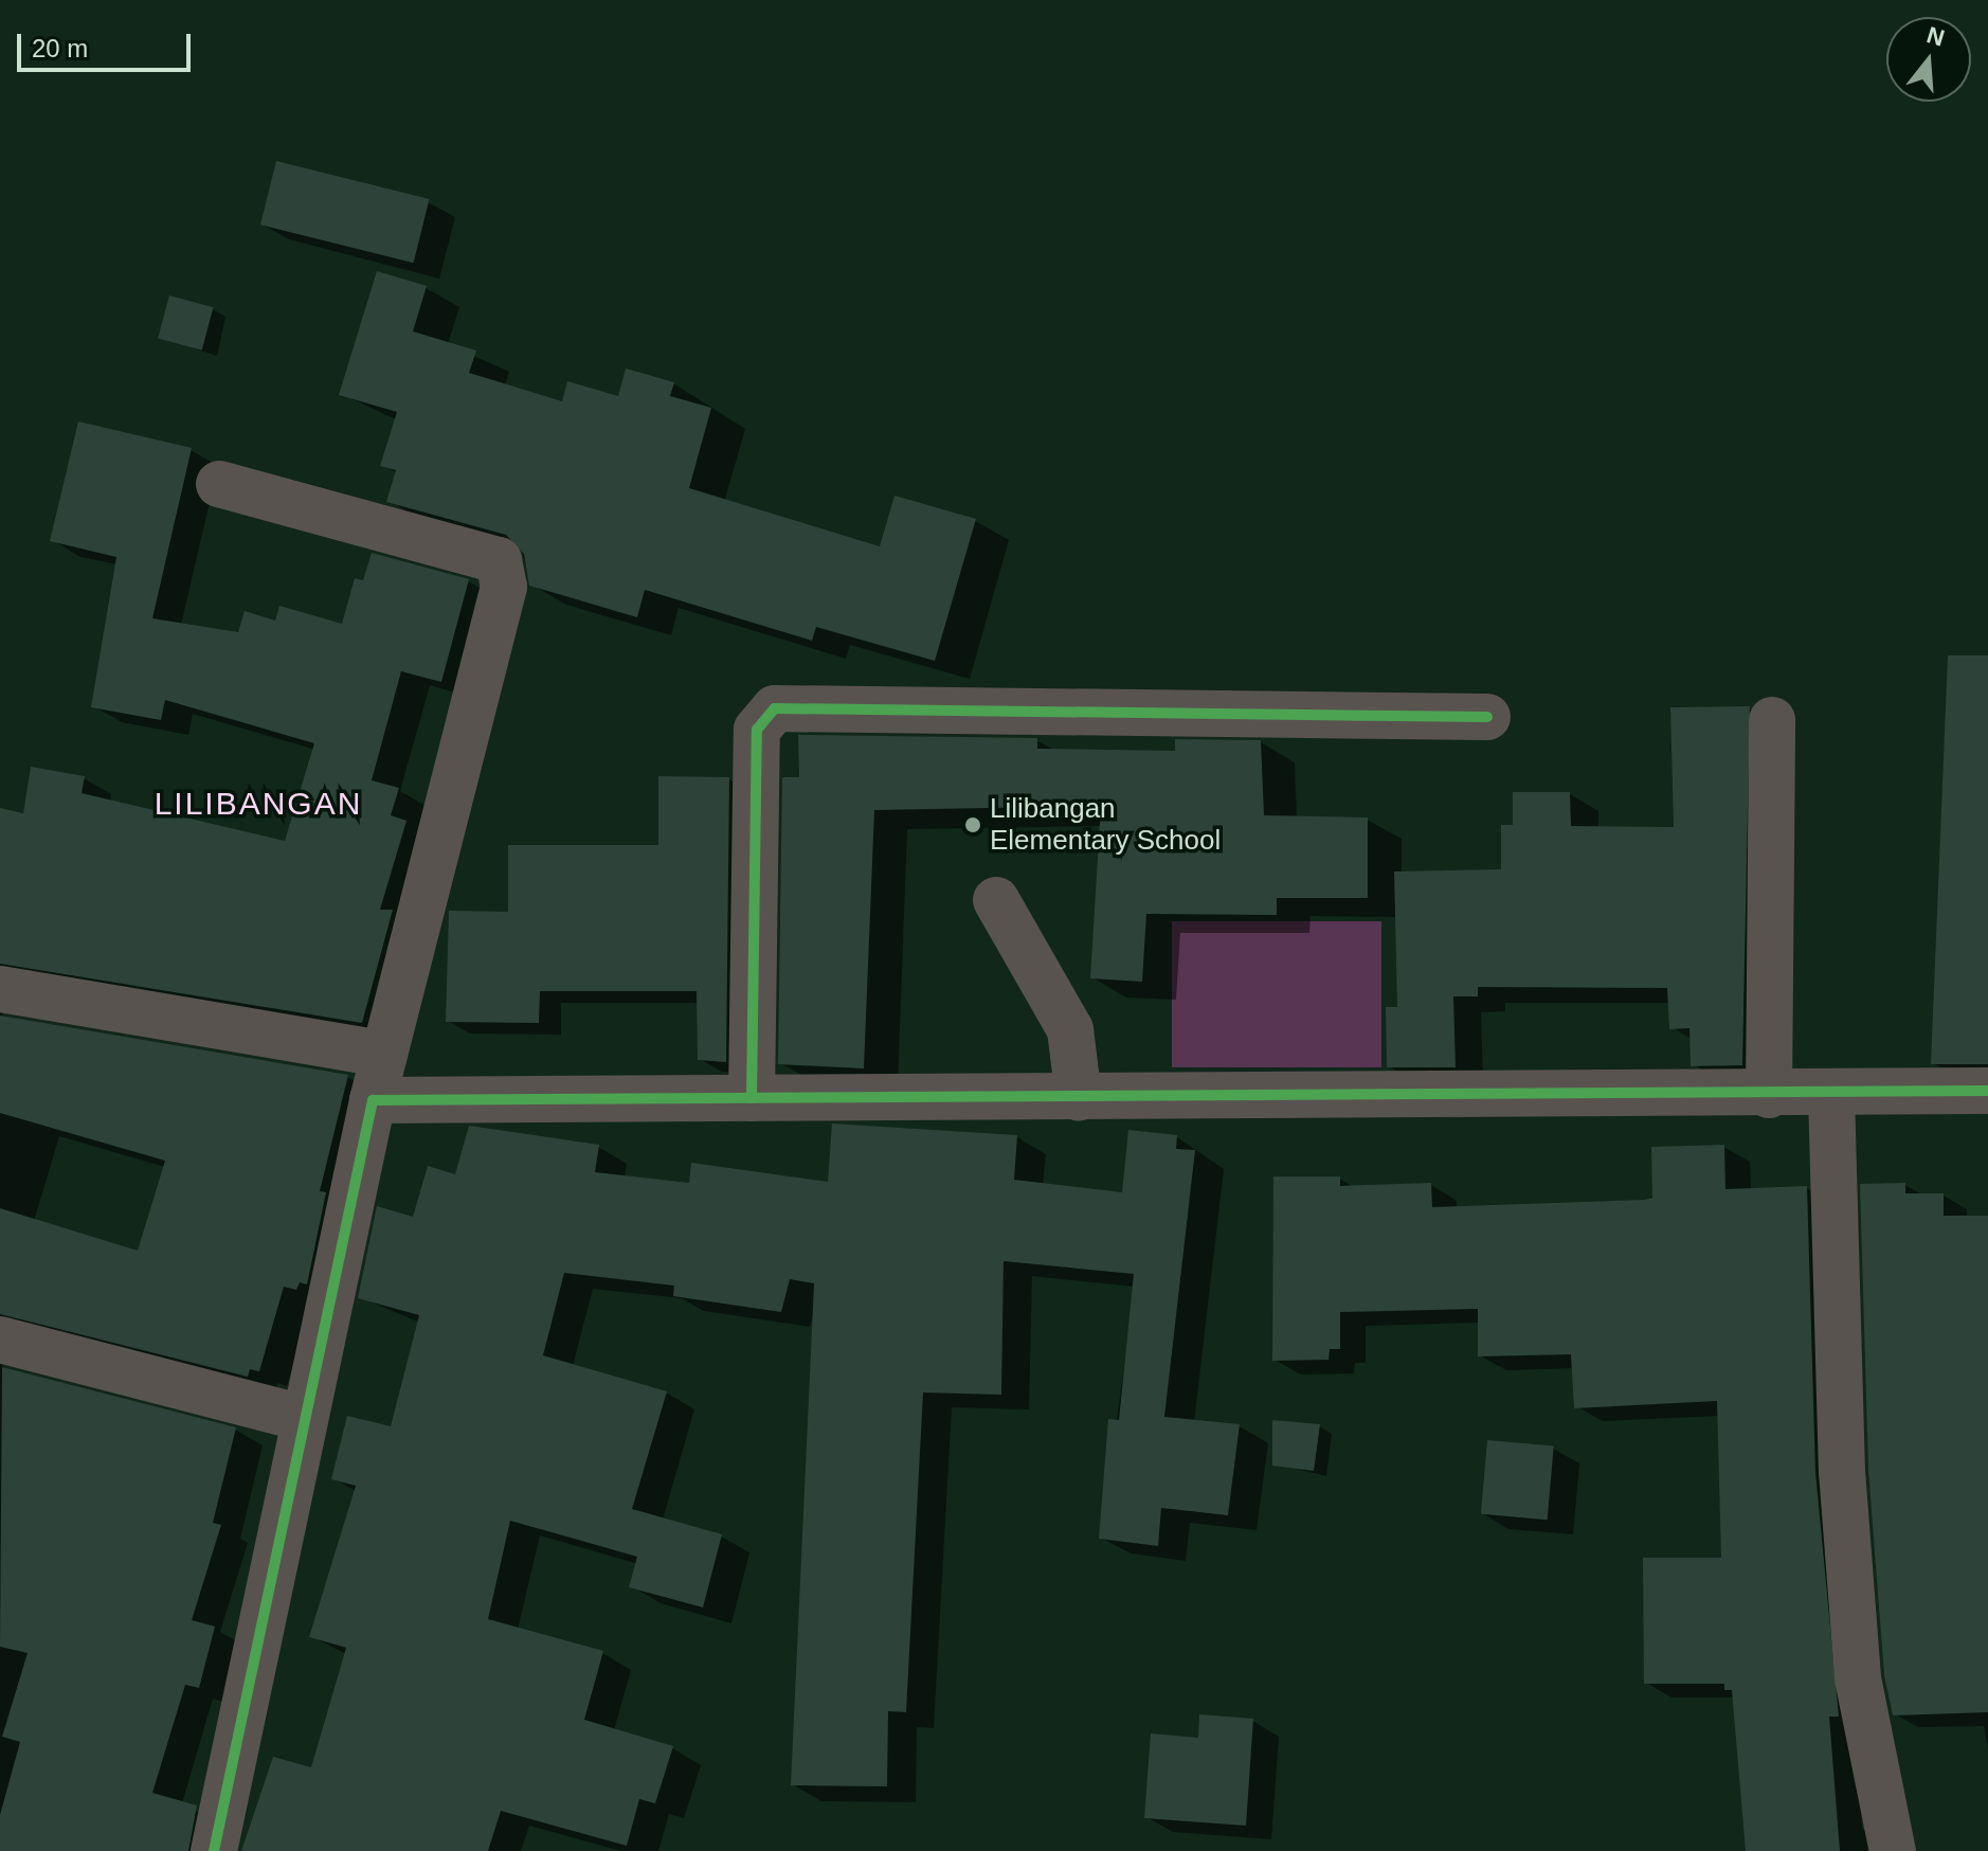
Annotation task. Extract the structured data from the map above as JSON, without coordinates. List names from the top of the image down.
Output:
{
  "districts": ["LILIBANGAN"],
  "places": ["Lilibangan Elementary School"],
  "scale_bar": "20 m",
  "north": "top"
}
